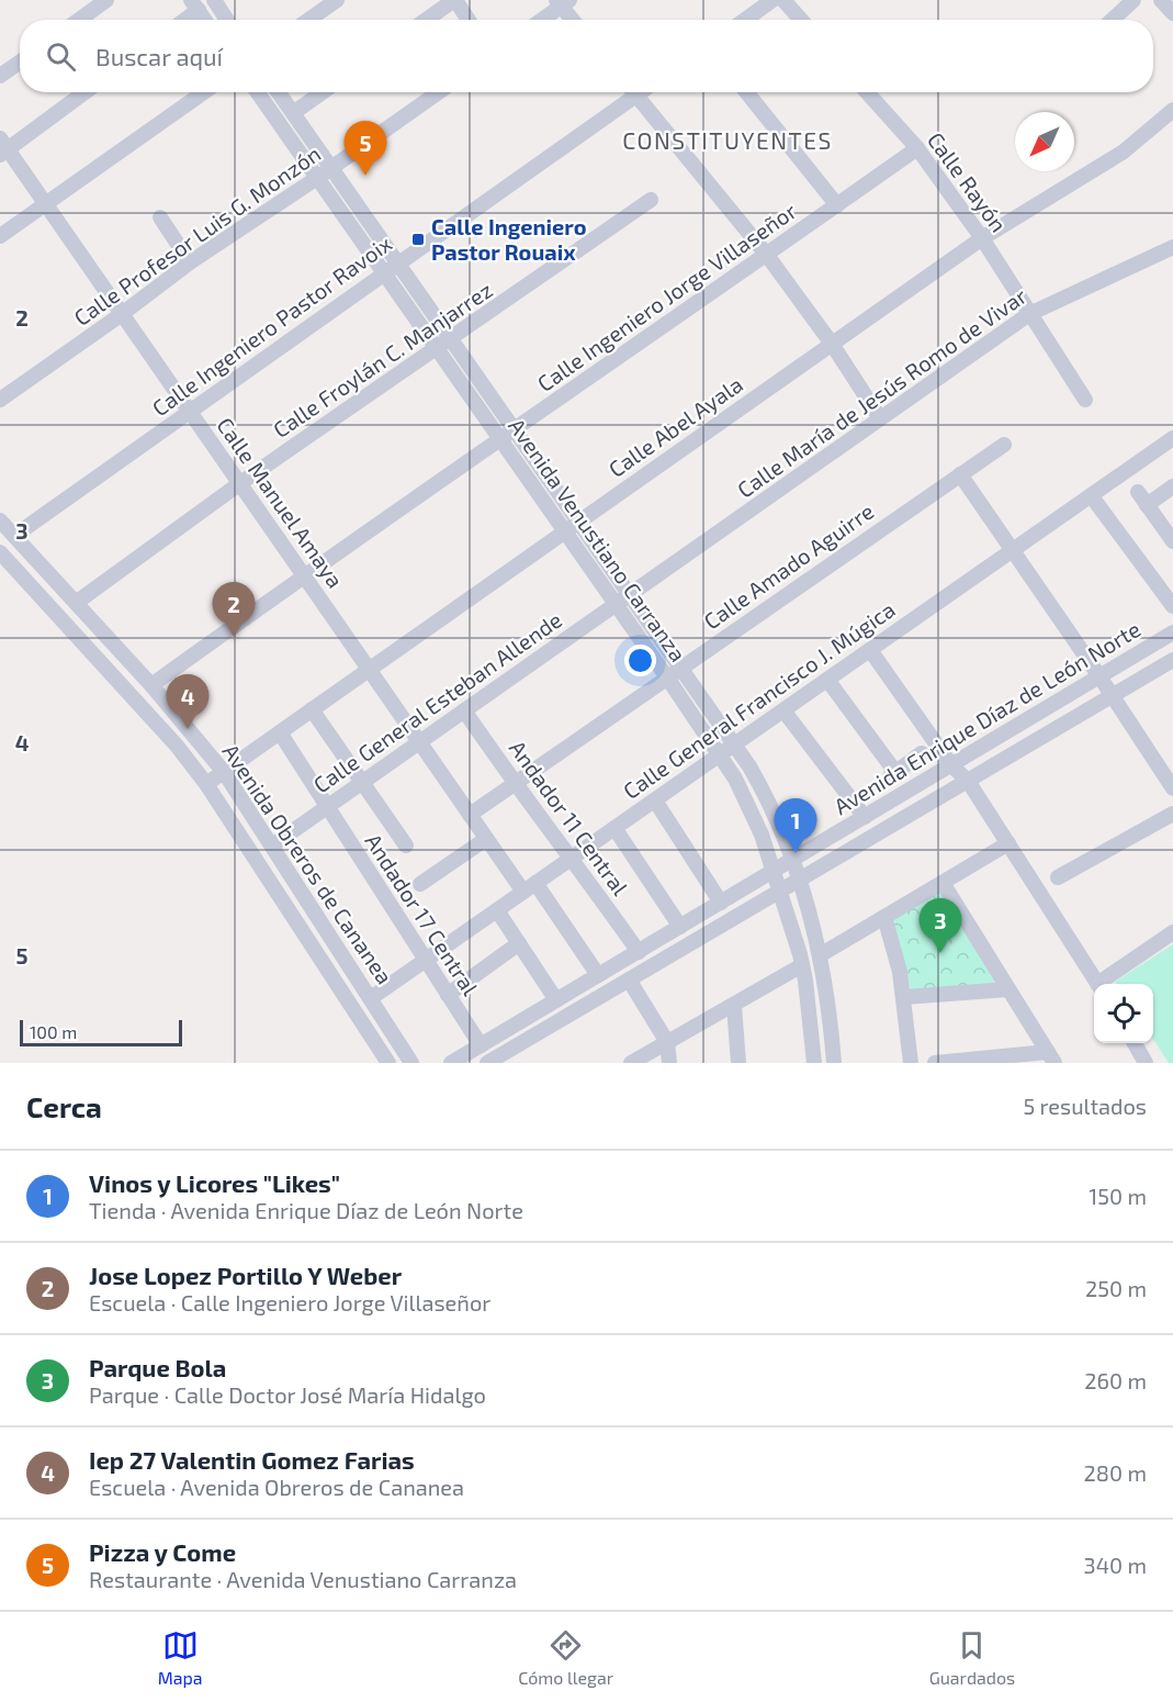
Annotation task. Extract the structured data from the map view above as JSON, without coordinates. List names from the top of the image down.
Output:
{
  "streets": {
    "street": [
      "Calle Rayón",
      "Calle Profesor Luis G. Monzón",
      "Calle Ingeniero Jorge Villaseñor",
      "Calle Ingeniero Pastor Ravoix",
      "Calle Froylán C. Manjarrez",
      "Calle María de Jesús Romo de Vivar",
      "Calle Abel Ayala",
      "Calle Manuel Amaya",
      "Avenida Venustiano Carranza",
      "Calle Amado Aguirre",
      "Calle General Francisco J. Múgica",
      "Calle General Esteban Allende",
      "Avenida Enrique Díaz de León Norte",
      "Andador 11 Central",
      "Avenida Obreros de Cananea",
      "Andador 17 Central"
    ]
  },
  "crossings": [
    ["Calle Rayón", "Calle Ingeniero Jorge Villaseñor"],
    ["Calle Rayón", "Calle María de Jesús Romo de Vivar"],
    ["Calle Rayón", "Calle Abel Ayala"],
    ["Calle Profesor Luis G. Monzón", "Calle Manuel Amaya"],
    ["Calle Profesor Luis G. Monzón", "Avenida Venustiano Carranza"],
    ["Calle Ingeniero Jorge Villaseñor", "Calle Manuel Amaya"],
    ["Calle Ingeniero Jorge Villaseñor", "Avenida Venustiano Carranza"],
    ["Calle Ingeniero Jorge Villaseñor", "Avenida Obreros de Cananea"],
    ["Calle Ingeniero Pastor Ravoix", "Calle Manuel Amaya"],
    ["Calle Ingeniero Pastor Ravoix", "Avenida Venustiano Carranza"],
    ["Calle Ingeniero Pastor Ravoix", "Avenida Obreros de Cananea"],
    ["Calle Froylán C. Manjarrez", "Calle Manuel Amaya"],
    ["Calle Froylán C. Manjarrez", "Avenida Venustiano Carranza"],
    ["Calle Froylán C. Manjarrez", "Avenida Obreros de Cananea"],
    ["Calle María de Jesús Romo de Vivar", "Avenida Venustiano Carranza"],
    ["Calle María de Jesús Romo de Vivar", "Calle General Esteban Allende"],
    ["Calle Abel Ayala", "Calle Manuel Amaya"],
    ["Calle Abel Ayala", "Avenida Venustiano Carranza"],
    ["Calle Abel Ayala", "Avenida Obreros de Cananea"],
    ["Calle Abel Ayala", "Andador 17 Central"],
    ["Calle Manuel Amaya", "Calle Amado Aguirre"],
    ["Calle Manuel Amaya", "Calle General Francisco J. Múgica"],
    ["Calle Manuel Amaya", "Calle General Esteban Allende"],
    ["Calle Manuel Amaya", "Avenida Enrique Díaz de León Norte"],
    ["Avenida Venustiano Carranza", "Calle Amado Aguirre"],
    ["Avenida Venustiano Carranza", "Calle General Francisco J. Múgica"],
    ["Avenida Venustiano Carranza", "Calle General Esteban Allende"],
    ["Avenida Venustiano Carranza", "Avenida Enrique Díaz de León Norte"],
    ["Calle Amado Aguirre", "Andador 11 Central"],
    ["Calle General Francisco J. Múgica", "Andador 11 Central"],
    ["Calle General Francisco J. Múgica", "Avenida Obreros de Cananea"],
    ["Calle General Francisco J. Múgica", "Andador 17 Central"],
    ["Calle General Esteban Allende", "Andador 11 Central"],
    ["Calle General Esteban Allende", "Avenida Obreros de Cananea"],
    ["Calle General Esteban Allende", "Andador 17 Central"],
    ["Avenida Enrique Díaz de León Norte", "Andador 11 Central"],
    ["Avenida Enrique Díaz de León Norte", "Andador 17 Central"]
  ],
  "districts": ["CONSTITUYENTES"],
  "places": {
    "transit": ["Calle Ingeniero Pastor Rouaix"]
  },
  "scale_bar": "100 m",
  "north": "bottom left",
  "page": {
    "search": "Buscar aquí",
    "pins": [
      "5",
      "2",
      "4",
      "1",
      "3"
    ],
    "scale": "100 m",
    "heading": ["Cerca", "5 resultados"],
    "list": [
      {
        "mark": "1",
        "name": "Vinos y Licores \"Likes\"",
        "note": "Tienda · Avenida Enrique Díaz de León Norte",
        "value": "150 m"
      },
      {
        "mark": "2",
        "name": "Jose Lopez Portillo Y Weber",
        "note": "Escuela · Calle Ingeniero Jorge Villaseñor",
        "value": "250 m"
      },
      {
        "mark": "3",
        "name": "Parque Bola",
        "note": "Parque · Calle Doctor José María Hidalgo",
        "value": "260 m"
      },
      {
        "mark": "4",
        "name": "Iep 27 Valentin Gomez Farias",
        "note": "Escuela · Avenida Obreros de Cananea",
        "value": "280 m"
      },
      {
        "mark": "5",
        "name": "Pizza y Come",
        "note": "Restaurante · Avenida Venustiano Carranza",
        "value": "340 m"
      }
    ],
    "nav": ["Mapa", "Cómo llegar", "Guardados"]
  },
  "grid": {
    "rows": [
      "2",
      "3",
      "4",
      "5"
    ]
  }
}
